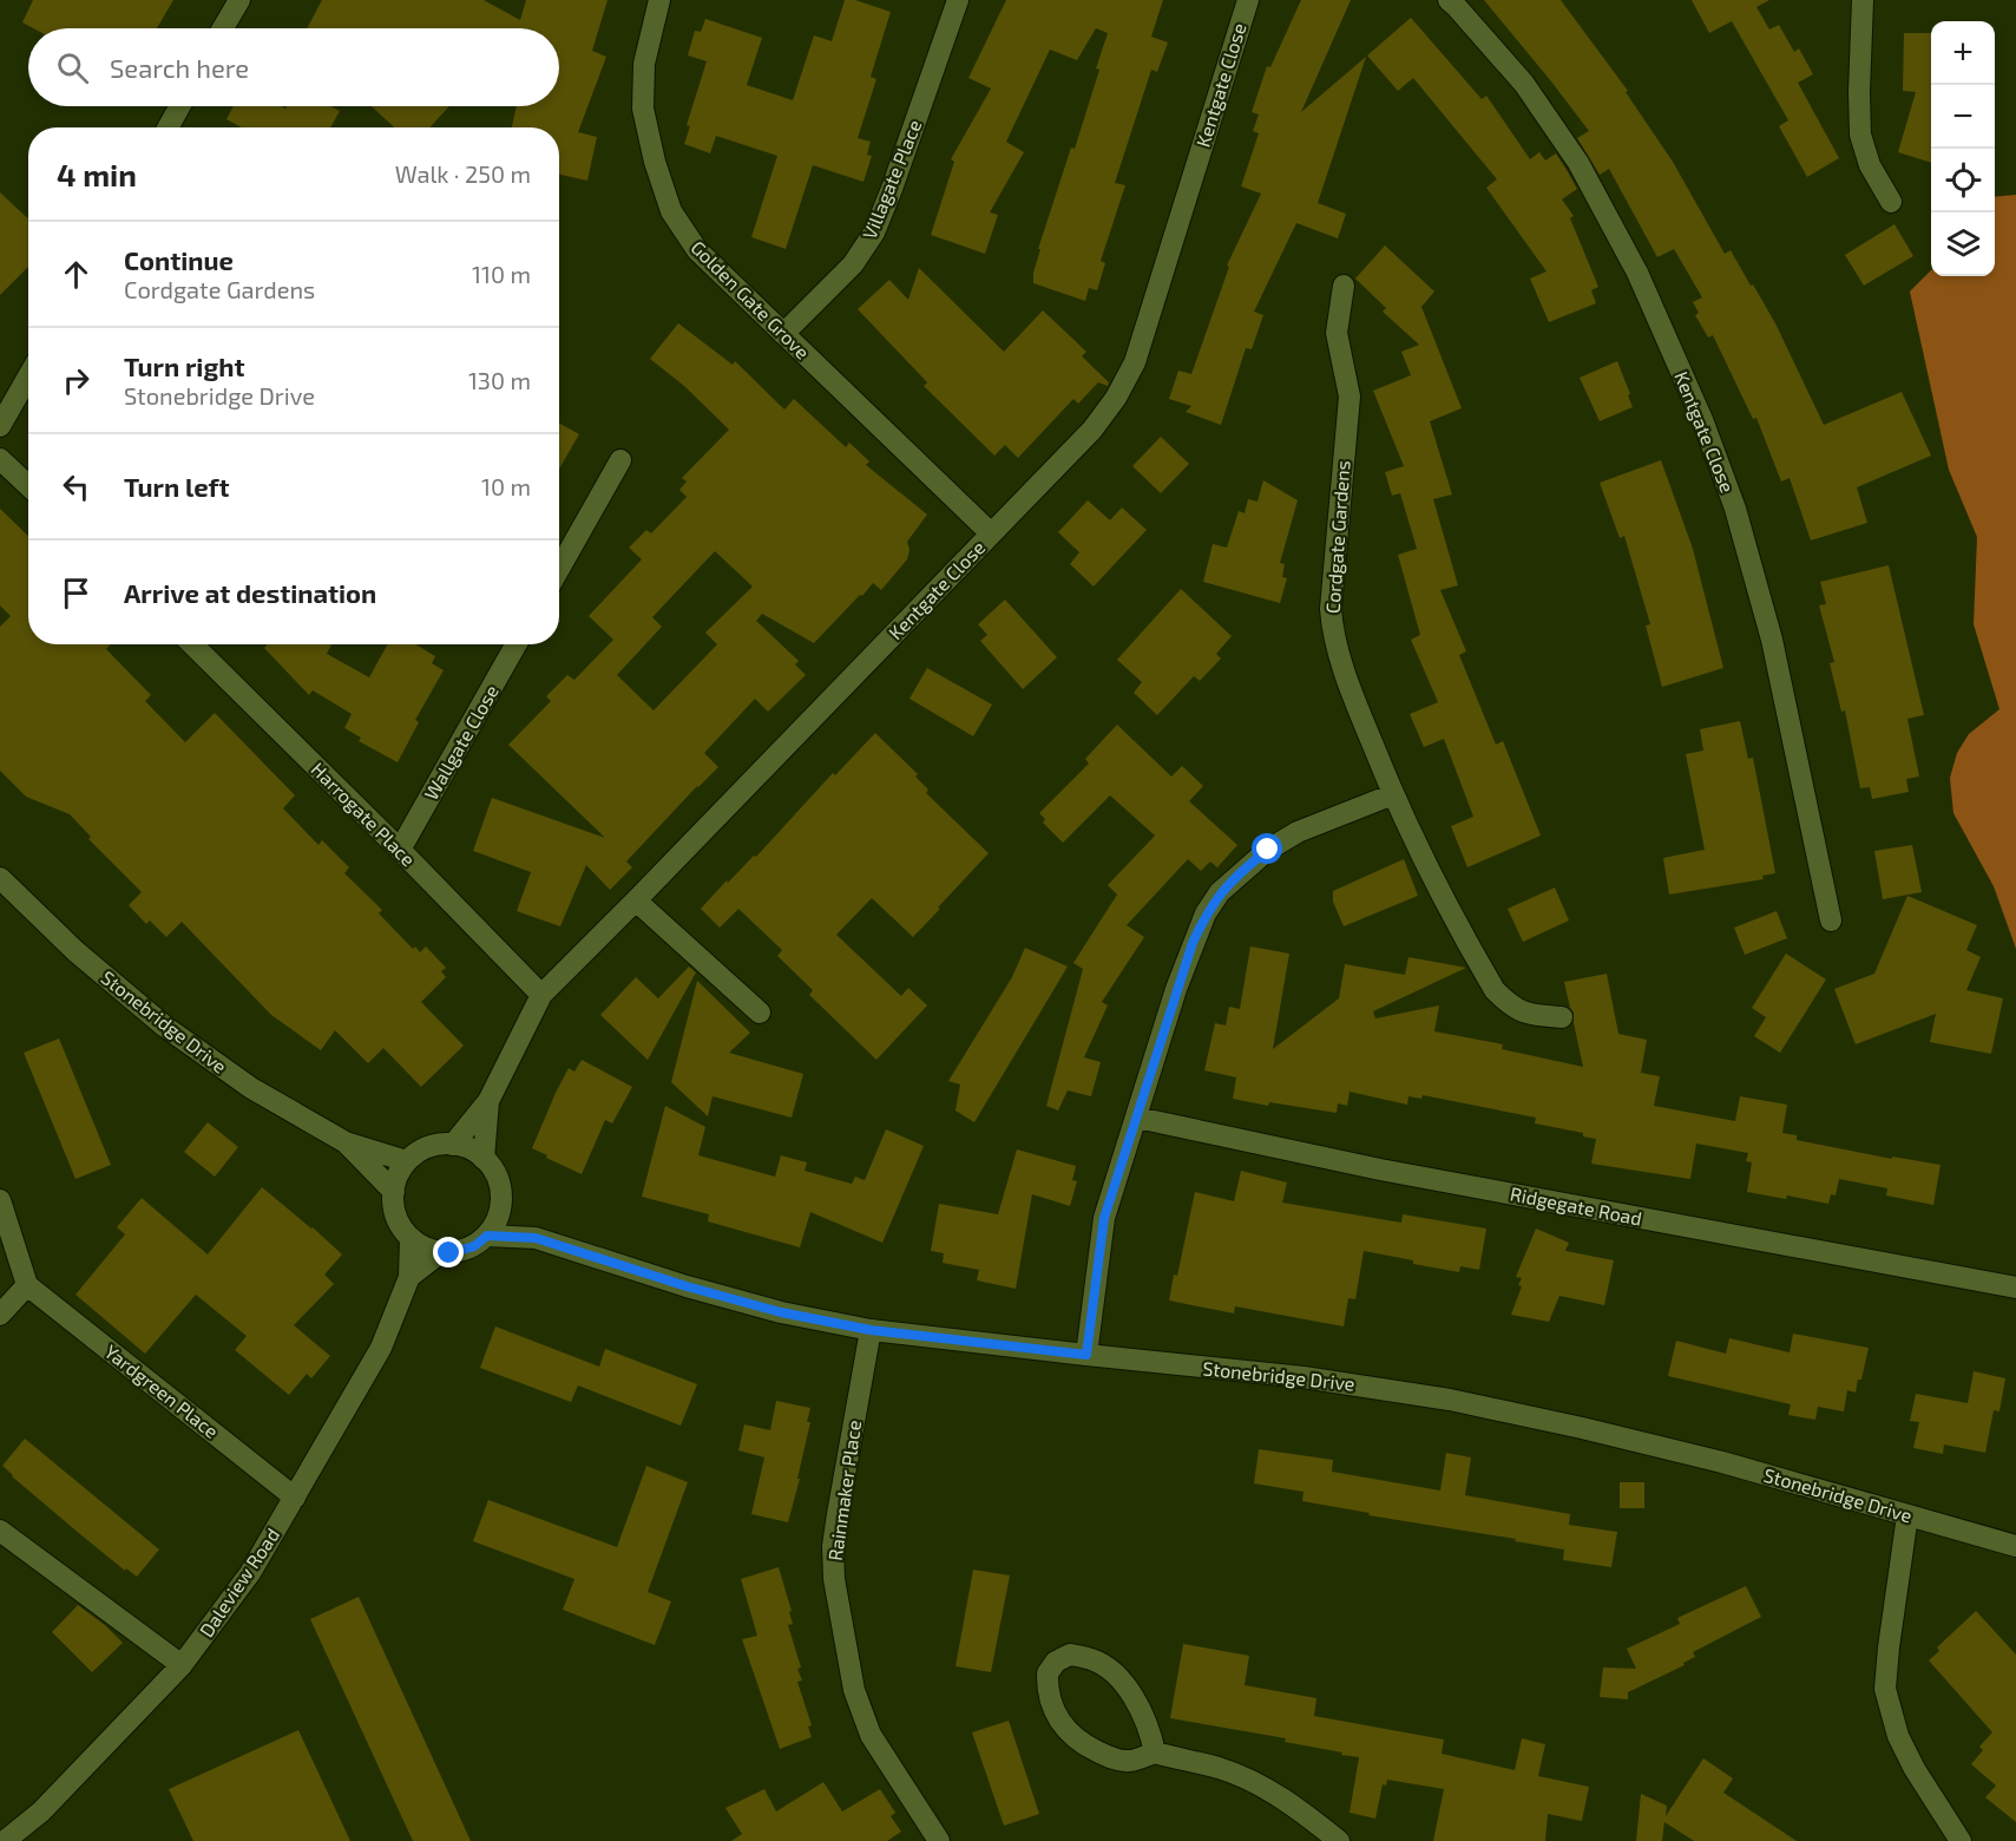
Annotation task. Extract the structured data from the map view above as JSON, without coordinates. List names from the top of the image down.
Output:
{
  "streets": {
    "street": [
      "Kentgate Close",
      "Villagate Place",
      "Golden Gate Grove",
      "Cordgate Gardens",
      "Wallgate Close",
      "Harrogate Place",
      "Stonebridge Drive",
      "Ridgegate Road",
      "Yardgreen Place",
      "Rainmaker Place",
      "Daleview Road"
    ]
  },
  "crossings": [
    ["Kentgate Close", "Golden Gate Grove"],
    ["Kentgate Close", "Harrogate Place"],
    ["Kentgate Close", "Stonebridge Drive"],
    ["Kentgate Close", "Daleview Road"],
    ["Villagate Place", "Golden Gate Grove"],
    ["Wallgate Close", "Harrogate Place"],
    ["Stonebridge Drive", "Rainmaker Place"],
    ["Stonebridge Drive", "Daleview Road"],
    ["Yardgreen Place", "Daleview Road"]
  ],
  "page": {
    "map_buttons": ["+", "−"],
    "search": "Search here",
    "heading": ["4 min", "Walk · 250 m"],
    "list": [
      ["Continue", "Cordgate Gardens", "110 m"],
      ["Turn right", "Stonebridge Drive", "130 m"],
      ["Turn left", "10 m"],
      "Arrive at destination"
    ]
  }
}
